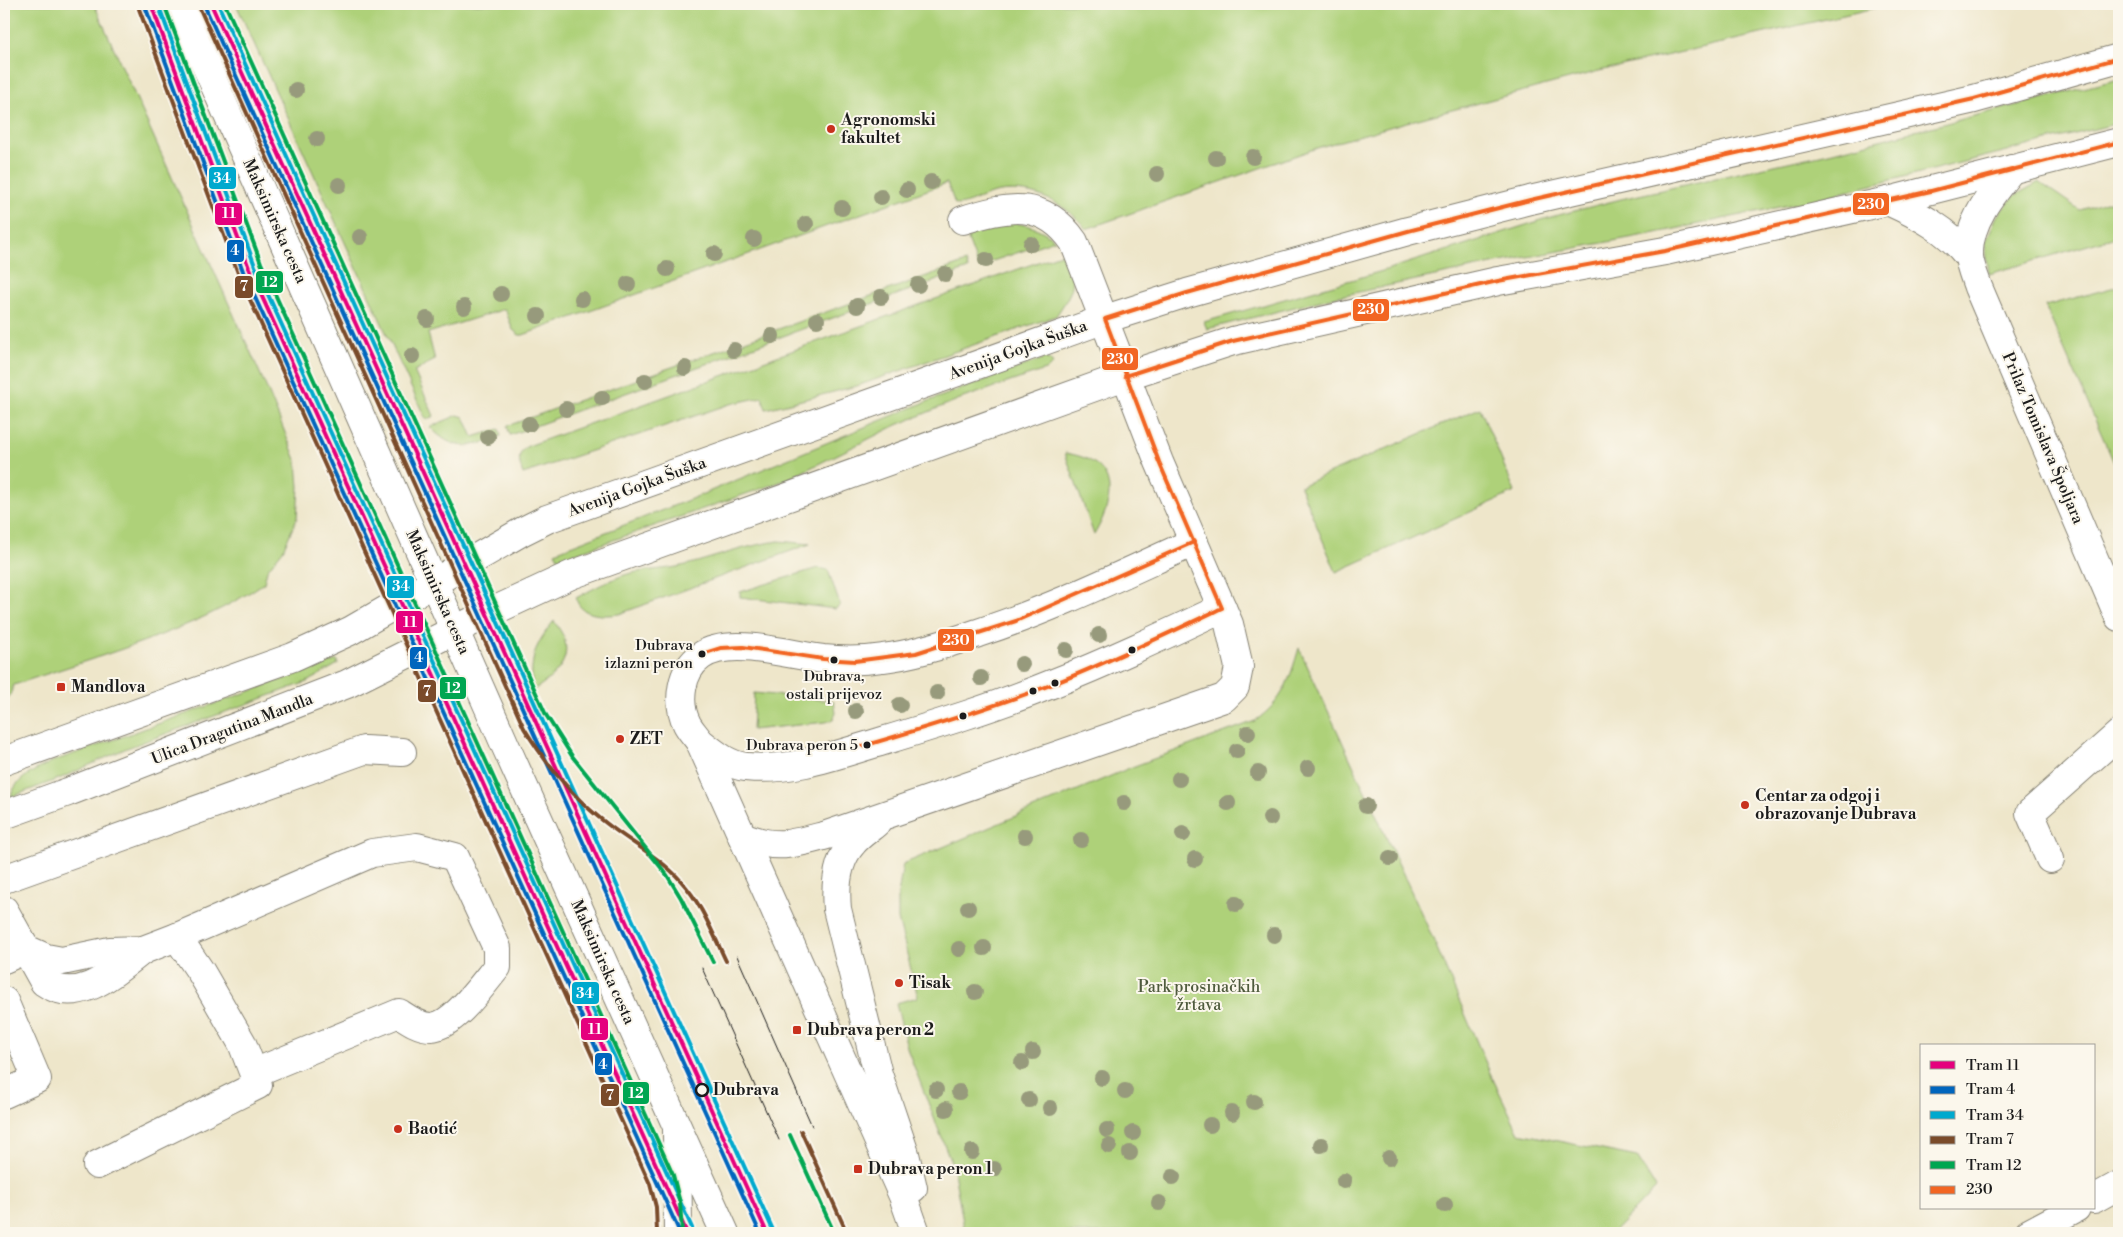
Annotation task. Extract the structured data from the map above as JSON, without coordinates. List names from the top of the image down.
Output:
{
  "streets": {
    "main road": [
      "Maksimirska cesta",
      "Avenija Gojka Šuška",
      "Prilaz Tomislava Špoljara",
      "Ulica Dragutina Mandla"
    ]
  },
  "crossings": [
    ["Maksimirska cesta", "Avenija Gojka Šuška"],
    ["Maksimirska cesta", "Ulica Dragutina Mandla"]
  ],
  "parks": ["Park prosinačkih žrtava"],
  "places": {
    "other": [
      "Agronomski fakultet",
      "Dubrava izlazni peron",
      "Dubrava, ostali prijevoz",
      "ZET",
      "Dubrava peron 5",
      "Centar za odgoj i obrazovanje Dubrava",
      "Tisak",
      "Dubrava",
      "Baotić"
    ],
    "transit": ["Mandlova", "Dubrava peron 2", "Dubrava peron 1"]
  },
  "lines": [
    "tram line 11",
    "tram line 34",
    "tram line 12",
    "tram line 4",
    "tram line 7",
    "transit line 230"
  ],
  "legend": [
    "Tram 11",
    "Tram 4",
    "Tram 34",
    "Tram 7",
    "Tram 12",
    "230"
  ]
}
